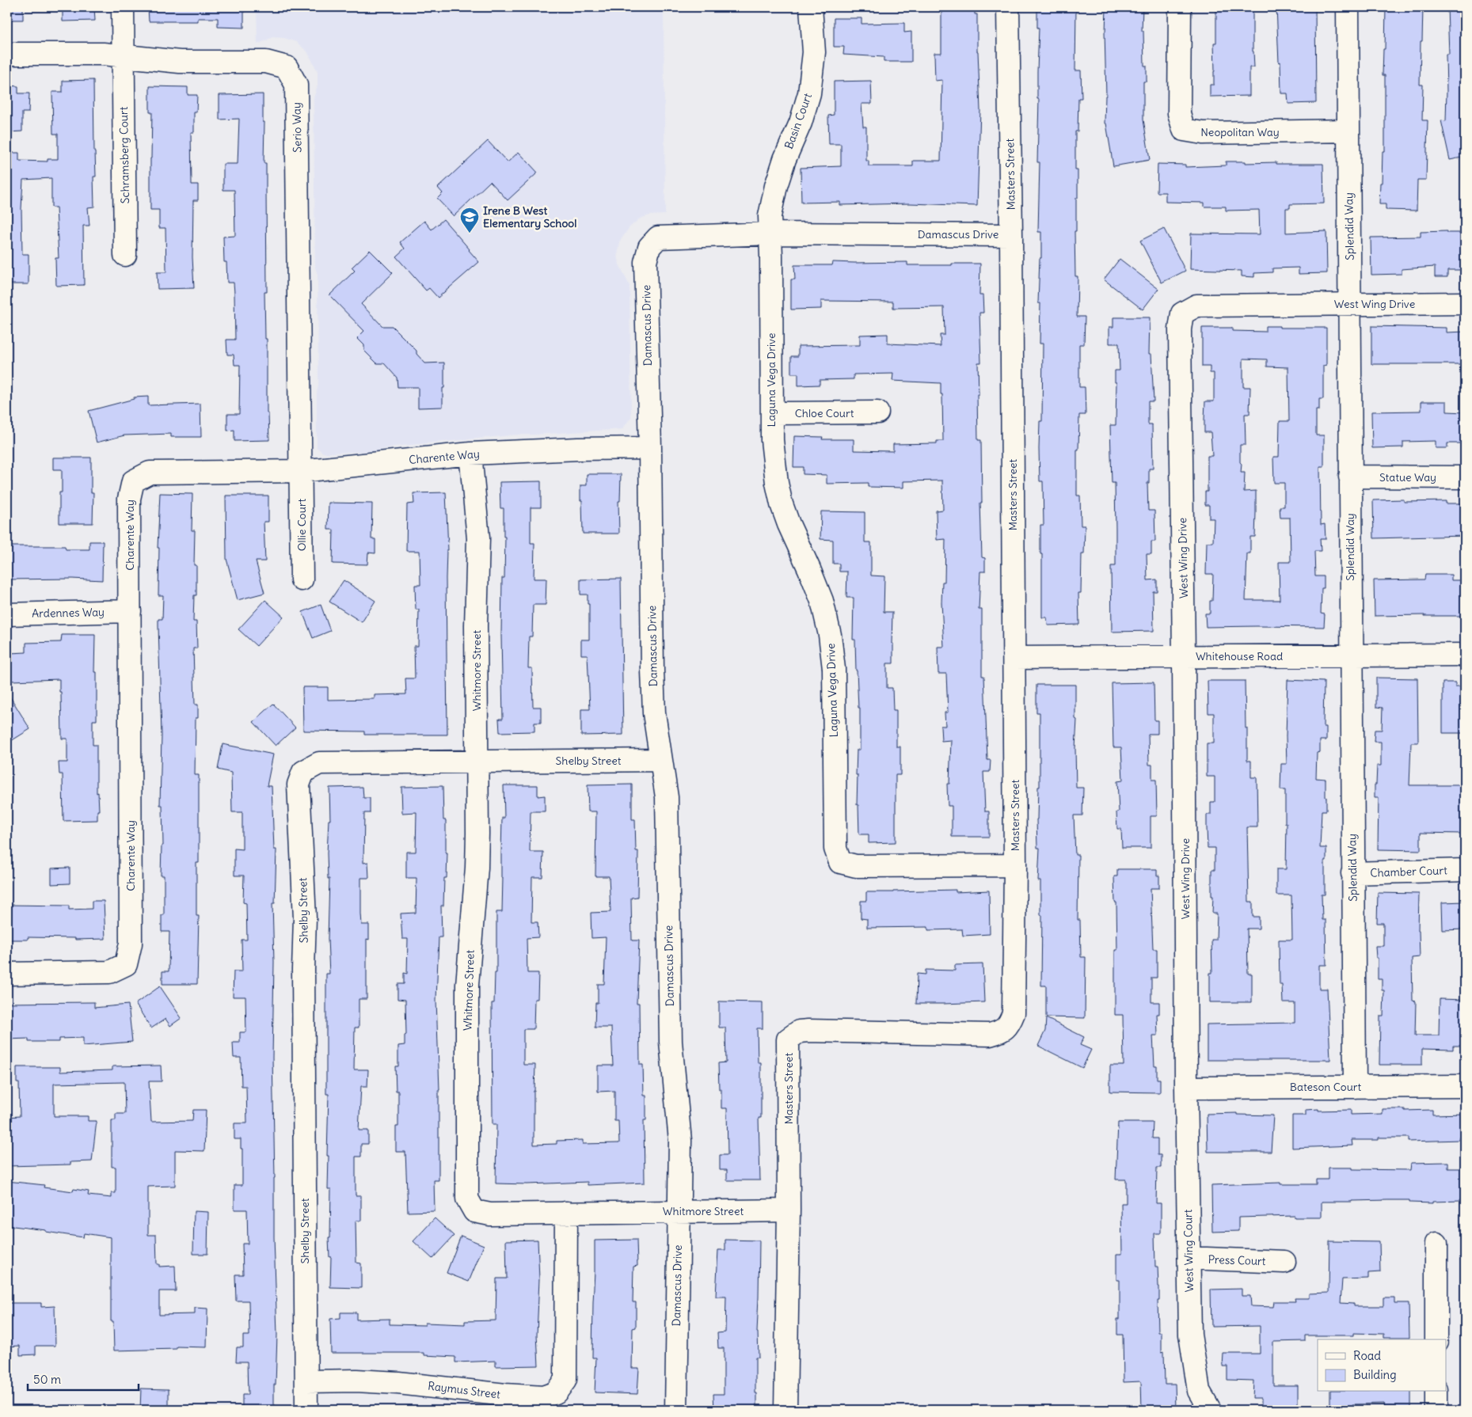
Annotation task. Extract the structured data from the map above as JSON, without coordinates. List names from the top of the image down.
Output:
{
  "streets": {
    "street": [
      "Basin Court",
      "Serio Way",
      "Neopolitan Way",
      "Schramsberg Court",
      "Masters Street",
      "Splendid Way",
      "Damascus Drive",
      "West Wing Drive",
      "Laguna Vega Drive",
      "Chloe Court",
      "Charente Way",
      "Statue Way",
      "Ollie Court",
      "Ardennes Way",
      "Whitehouse Road",
      "Whitmore Street",
      "Shelby Street",
      "Chamber Court",
      "Bateson Court",
      "West Wing Court",
      "Press Court",
      "Raymus Street"
    ]
  },
  "crossings": [
    ["Basin Court", "Damascus Drive"],
    ["Basin Court", "Laguna Vega Drive"],
    ["Serio Way", "Schramsberg Court"],
    ["Serio Way", "Charente Way"],
    ["Serio Way", "Ollie Court"],
    ["Neopolitan Way", "Splendid Way"],
    ["Masters Street", "Damascus Drive"],
    ["Masters Street", "Laguna Vega Drive"],
    ["Masters Street", "Whitehouse Road"],
    ["Masters Street", "Whitmore Street"],
    ["Splendid Way", "West Wing Drive"],
    ["Splendid Way", "Statue Way"],
    ["Splendid Way", "Whitehouse Road"],
    ["Splendid Way", "Chamber Court"],
    ["Splendid Way", "Bateson Court"],
    ["Damascus Drive", "Laguna Vega Drive"],
    ["Damascus Drive", "Charente Way"],
    ["Damascus Drive", "Whitmore Street"],
    ["Damascus Drive", "Shelby Street"],
    ["West Wing Drive", "Whitehouse Road"],
    ["West Wing Drive", "Bateson Court"],
    ["West Wing Drive", "West Wing Court"],
    ["Laguna Vega Drive", "Chloe Court"],
    ["Charente Way", "Ollie Court"],
    ["Charente Way", "Ardennes Way"],
    ["Charente Way", "Whitmore Street"],
    ["Whitmore Street", "Shelby Street"],
    ["Whitmore Street", "Raymus Street"],
    ["Shelby Street", "Raymus Street"],
    ["Bateson Court", "West Wing Court"],
    ["West Wing Court", "Press Court"]
  ],
  "places": {
    "school or university": ["Irene B West Elementary School"]
  },
  "legend": ["Road", "Building"],
  "scale_bar": "50 m"
}
